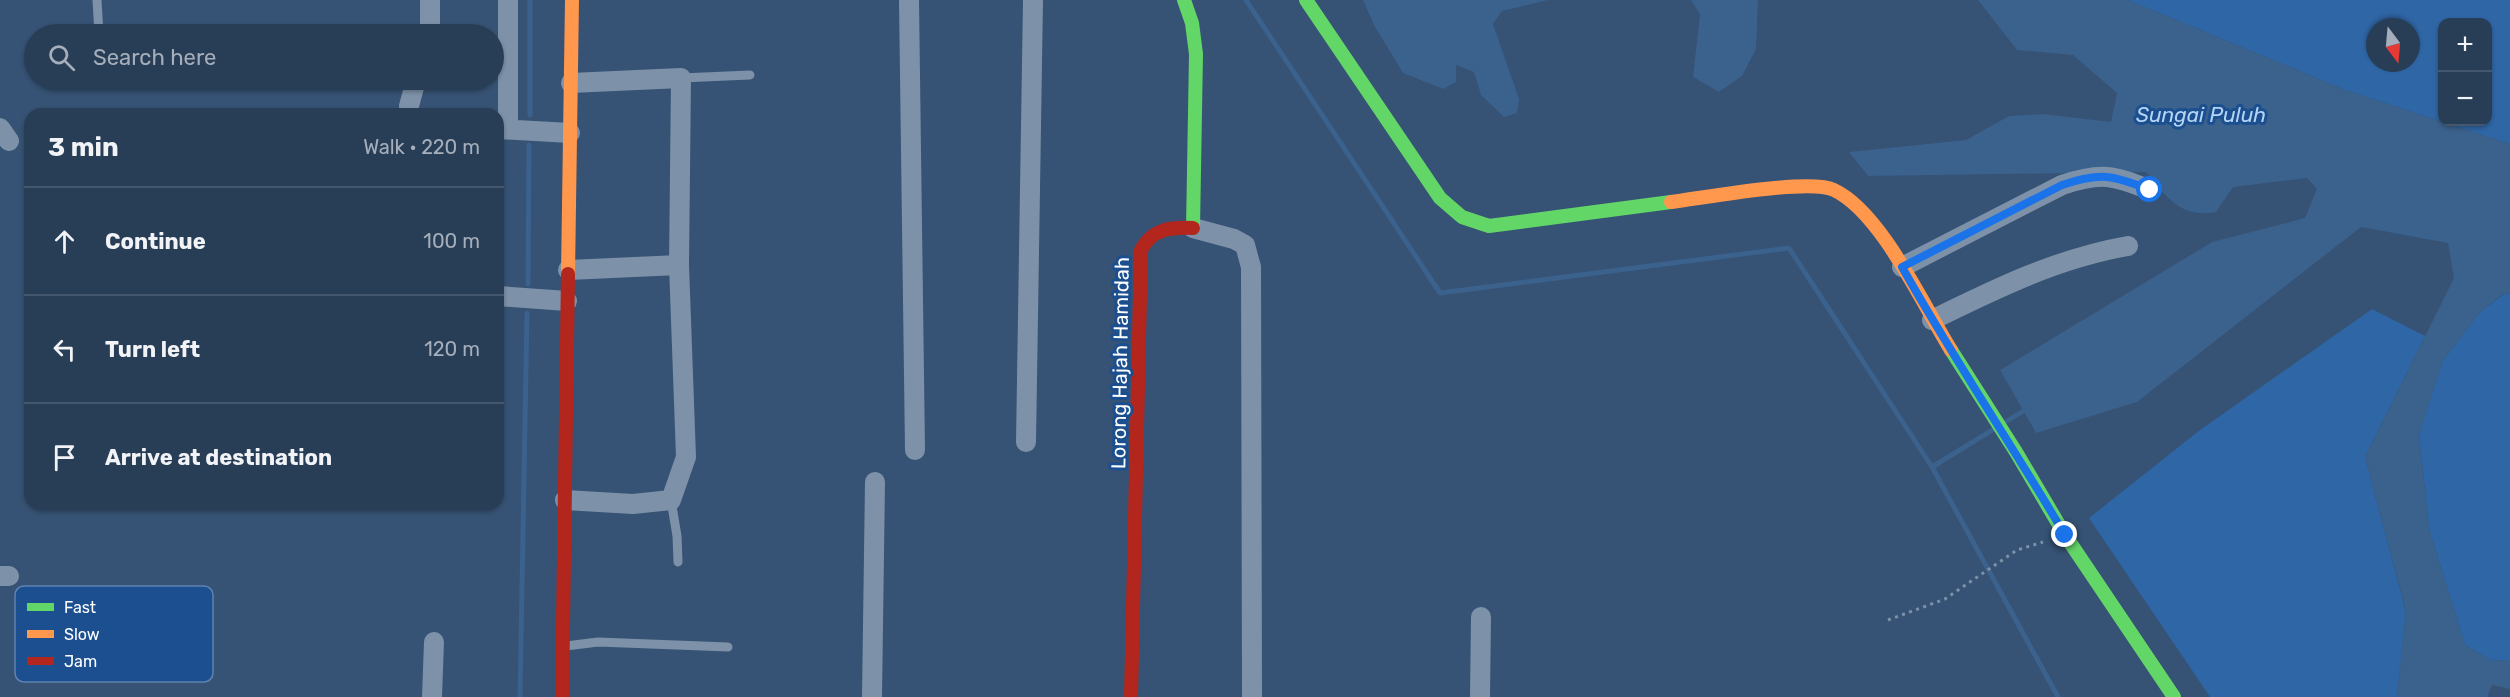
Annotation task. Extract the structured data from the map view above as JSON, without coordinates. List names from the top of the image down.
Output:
{
  "streets": {
    "street": ["Lorong Hajah Hamidah"]
  },
  "water": ["Sungai Puluh"],
  "legend": ["Fast", "Slow", "Jam"],
  "north": "bottom",
  "page": {
    "map_buttons": ["+", "−"],
    "search": "Search here",
    "heading": ["3 min", "Walk · 220 m"],
    "list": [
      ["Continue", "100 m"],
      ["Turn left", "120 m"],
      "Arrive at destination"
    ]
  }
}
